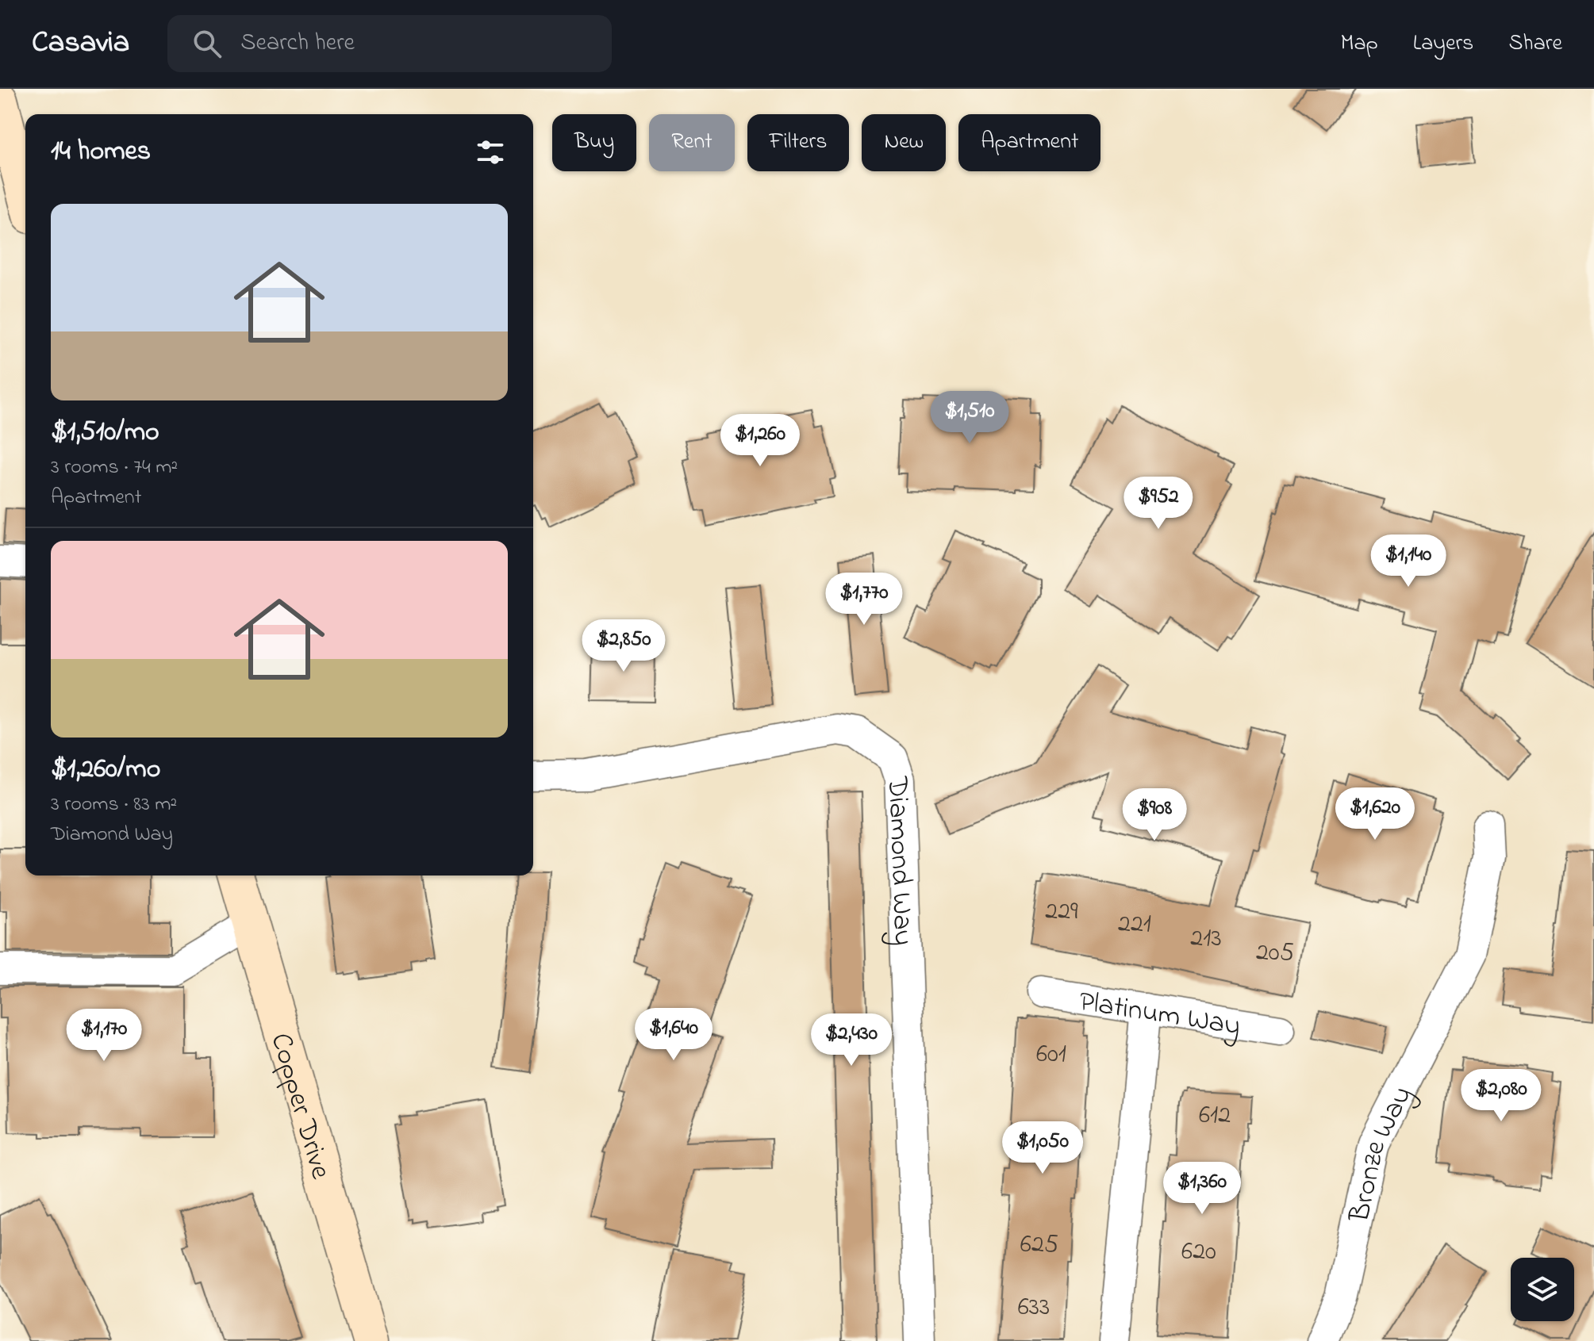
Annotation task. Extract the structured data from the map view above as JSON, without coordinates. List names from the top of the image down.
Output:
{
  "streets": {
    "street": [
      "Diamond Way",
      "Platinum Way",
      "Copper Drive",
      "Bronze Way"
    ]
  },
  "house_numbers": [
    "229",
    "221",
    "213",
    "205",
    "601",
    "612",
    "625",
    "620",
    "633"
  ],
  "page": {
    "header": "Casavia",
    "search": "Search here",
    "nav": ["Map", "Layers", "Share"],
    "chip": [
      "Buy",
      "Rent",
      "Filters",
      "New",
      "Apartment"
    ],
    "heading": "14 homes",
    "list": [
      {
        "name": "$1,510/mo",
        "note": "3 rooms · 74 m² · Apartment"
      },
      {
        "name": "$1,260/mo",
        "note": "3 rooms · 83 m² · Diamond Way"
      }
    ],
    "price": [
      "$1,510",
      "$1,260",
      "$952",
      "$1,140",
      "$1,770",
      "$2,850",
      "$1,620",
      "$908",
      "$1,640",
      "$1,170",
      "$2,430",
      "$2,080",
      "$1,050",
      "$1,360"
    ]
  }
}
